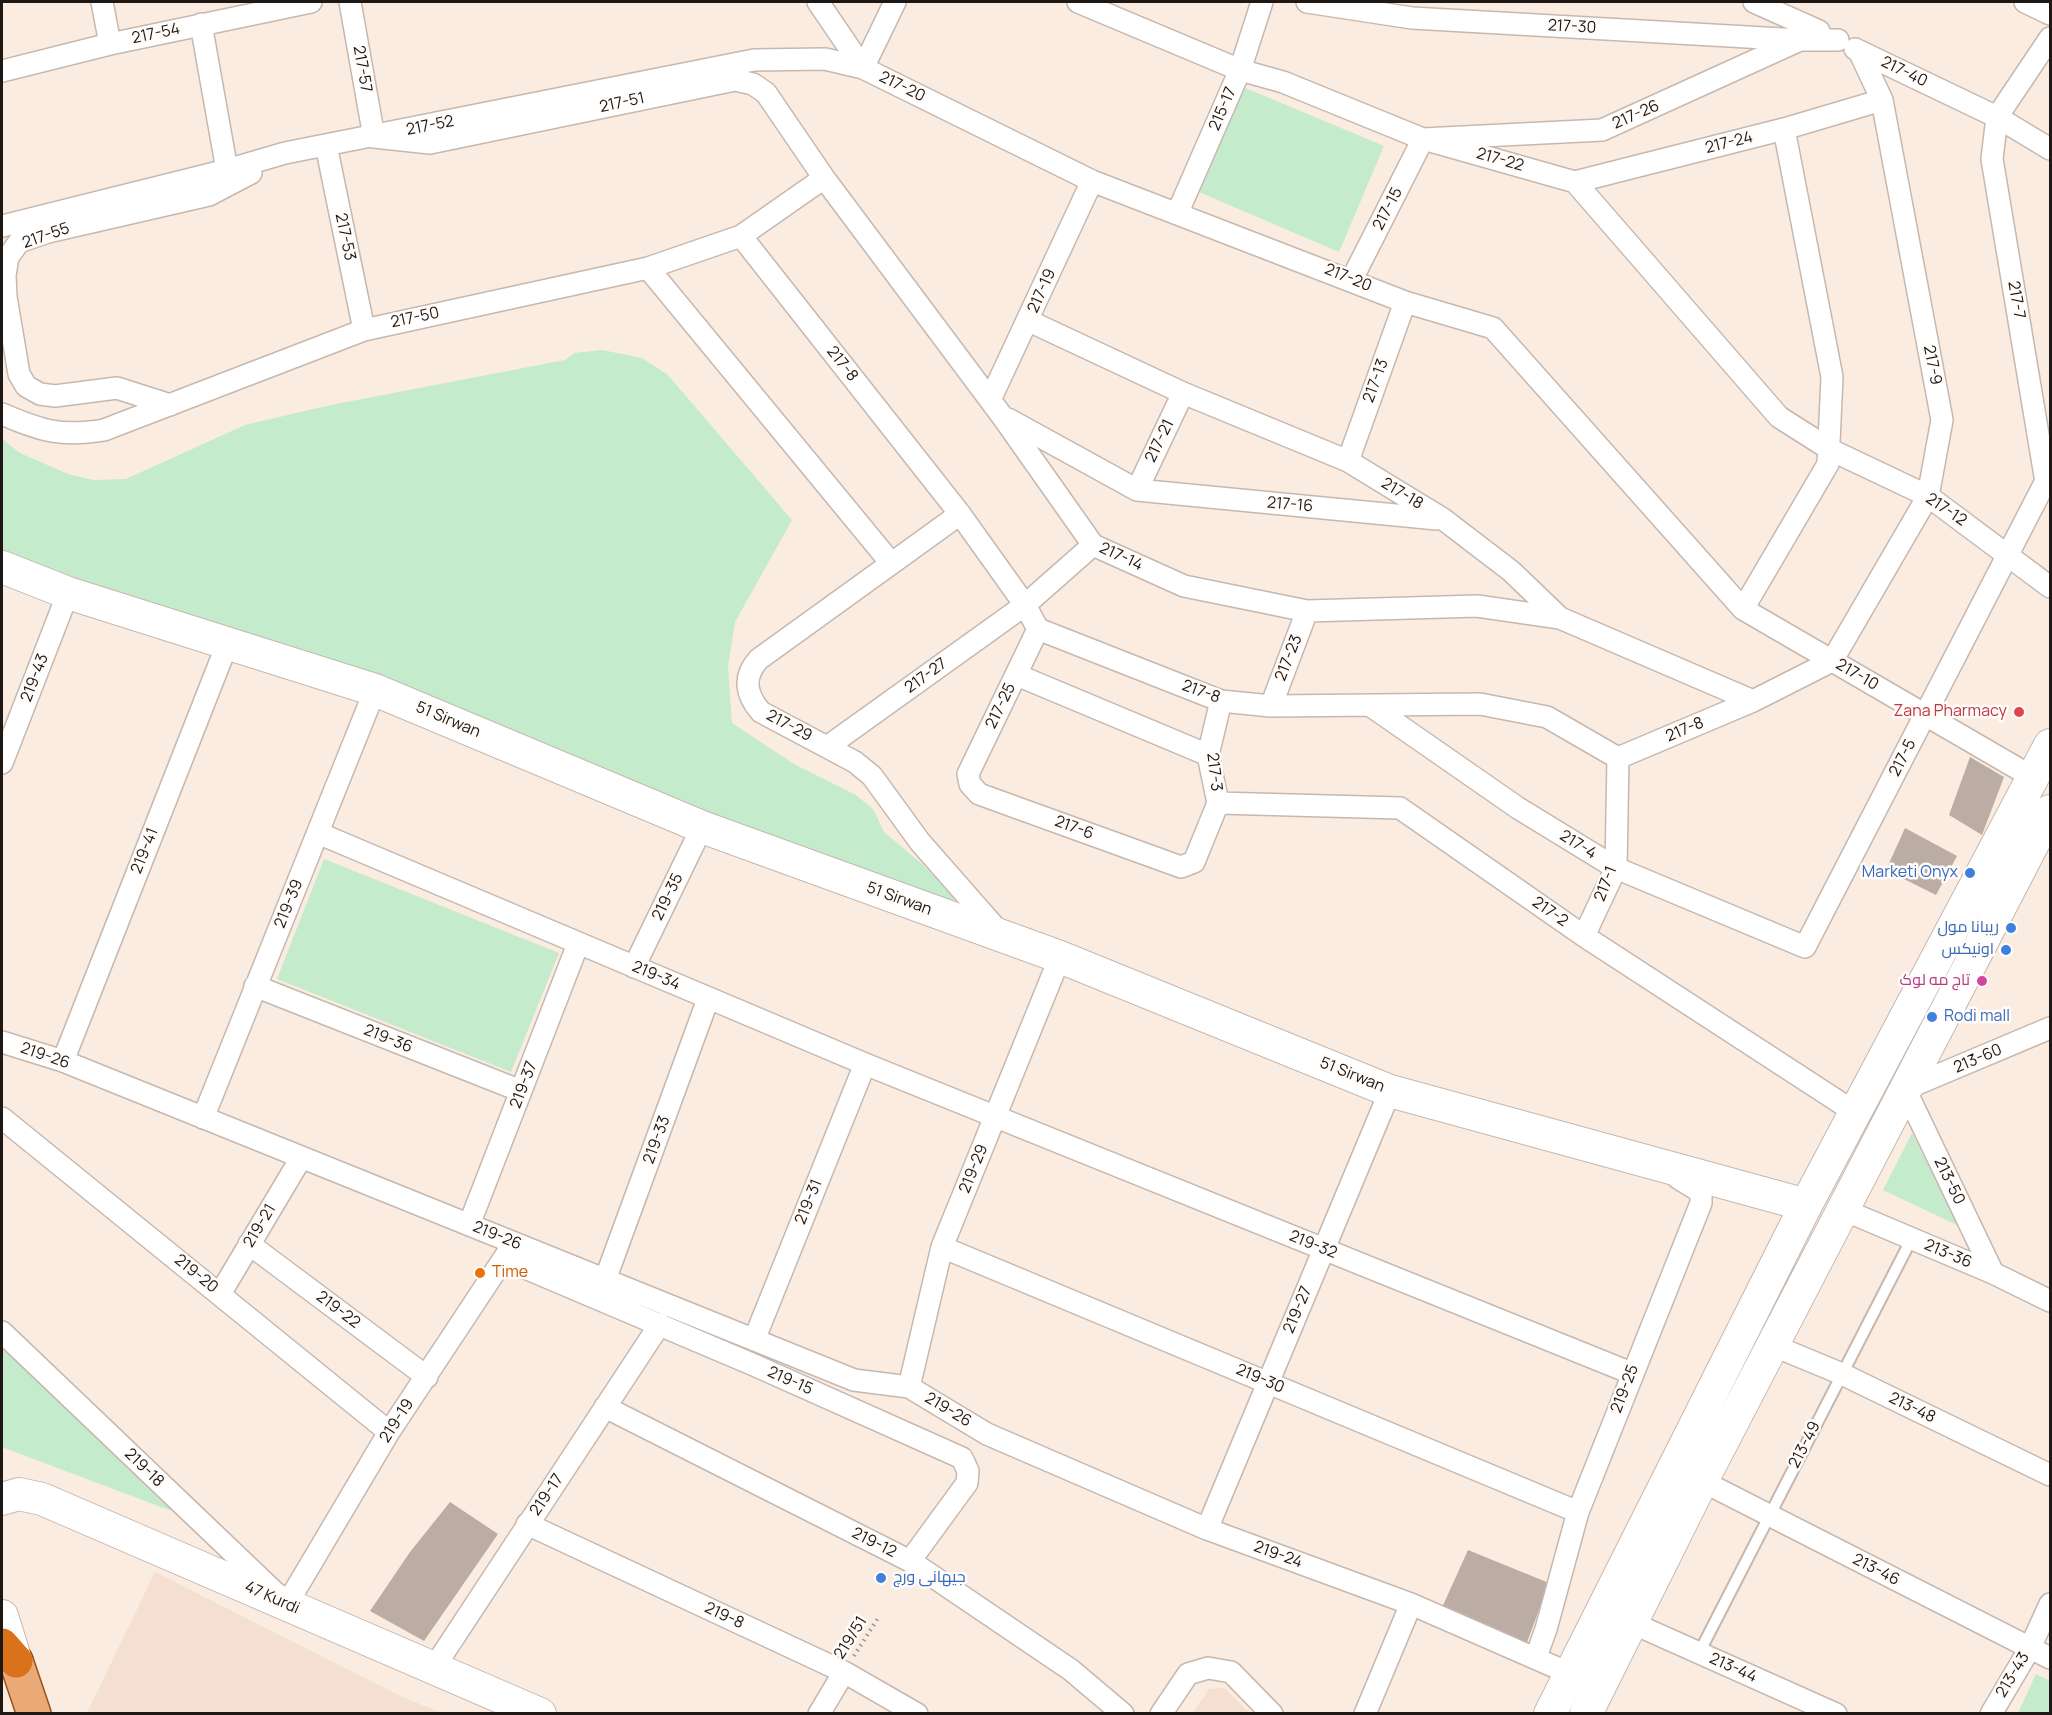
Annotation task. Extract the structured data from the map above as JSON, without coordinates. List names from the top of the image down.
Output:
{
  "streets": {
    "main road": ["51 Sirwan", "47 Kurdi"],
    "street": [
      "217-30",
      "217-54",
      "217-57",
      "217-40",
      "217-20",
      "217-51",
      "215-17",
      "217-26",
      "217-52",
      "217-24",
      "217-22",
      "217-15",
      "217-55",
      "217-53",
      "217-19",
      "217-7",
      "217-50",
      "217-8",
      "217-9",
      "217-13",
      "217-21",
      "217-18",
      "217-16",
      "217-12",
      "217-14",
      "217-23",
      "217-10",
      "217-27",
      "219-43",
      "217-25",
      "217-29",
      "217-5",
      "217-3",
      "217-6",
      "217-4",
      "219-41",
      "217-1",
      "219-35",
      "219-39",
      "217-2",
      "219-34",
      "219-36",
      "219-26",
      "213-60",
      "219-37",
      "219-33",
      "219-29",
      "213-50",
      "219-31",
      "219-21",
      "219-32",
      "213-36",
      "219-20",
      "219-22",
      "219-27",
      "219-30",
      "219-15",
      "219-25",
      "213-48",
      "219-19",
      "219-18",
      "219-17",
      "219-12",
      "219-24",
      "213-46",
      "219-8",
      "213-44",
      "213-43"
    ],
    "lane": ["213-49"],
    "path": ["219/51"]
  },
  "crossings": [
    ["217-30", "217-40"],
    ["217-30", "217-26"],
    ["217-57", "217-51"],
    ["217-57", "217-52"],
    ["217-40", "217-7"],
    ["217-40", "217-9"],
    ["217-20", "215-17"],
    ["217-20", "217-52"],
    ["217-20", "217-15"],
    ["217-20", "217-19"],
    ["217-20", "217-13"],
    ["217-20", "217-10"],
    ["217-51", "217-52"],
    ["217-51", "217-50"],
    ["217-51", "217-14"],
    ["215-17", "217-22"],
    ["217-26", "217-22"],
    ["217-26", "217-15"],
    ["217-52", "217-55"],
    ["217-52", "217-53"],
    ["217-24", "217-22"],
    ["217-24", "217-9"],
    ["217-22", "217-15"],
    ["217-55", "217-50"],
    ["217-53", "217-50"],
    ["217-19", "217-18"],
    ["217-19", "217-14"],
    ["217-7", "217-5"],
    ["217-50", "217-8"],
    ["217-50", "217-14"],
    ["217-8", "217-9"],
    ["217-8", "217-18"],
    ["217-8", "217-23"],
    ["217-8", "217-10"],
    ["217-8", "217-27"],
    ["217-8", "217-25"],
    ["217-8", "217-29"],
    ["217-8", "217-3"],
    ["217-8", "217-4"],
    ["217-8", "217-1"],
    ["217-9", "217-12"],
    ["217-9", "217-10"],
    ["217-13", "217-18"],
    ["217-21", "217-18"],
    ["217-21", "217-16"],
    ["217-18", "217-16"],
    ["217-18", "217-14"],
    ["217-12", "217-5"],
    ["217-14", "217-23"],
    ["217-14", "217-27"],
    ["217-10", "217-5"],
    ["217-27", "217-29"],
    ["219-43", "51 Sirwan"],
    ["217-25", "217-6"],
    ["51 Sirwan", "217-29"],
    ["51 Sirwan", "219-41"],
    ["51 Sirwan", "219-35"],
    ["51 Sirwan", "219-39"],
    ["51 Sirwan", "219-29"],
    ["51 Sirwan", "219-27"],
    ["51 Sirwan", "219-25"],
    ["217-5", "217-4"],
    ["217-3", "217-6"],
    ["217-3", "217-2"],
    ["217-4", "217-1"],
    ["219-41", "219-26"],
    ["217-1", "217-2"],
    ["219-35", "219-34"],
    ["219-39", "219-34"],
    ["219-39", "219-36"],
    ["219-39", "219-26"],
    ["219-34", "219-37"],
    ["219-34", "219-33"],
    ["219-34", "219-29"],
    ["219-34", "219-31"],
    ["219-34", "219-32"],
    ["219-36", "219-37"],
    ["219-26", "219-37"],
    ["219-26", "219-33"],
    ["219-26", "219-29"],
    ["219-26", "219-31"],
    ["219-26", "219-21"],
    ["219-26", "219-15"],
    ["219-26", "219-19"],
    ["219-26", "219-24"],
    ["213-60", "213-50"],
    ["219-29", "219-32"],
    ["219-29", "219-30"],
    ["213-50", "213-36"],
    ["219-21", "219-20"],
    ["219-21", "219-22"],
    ["219-32", "219-27"],
    ["219-32", "219-25"],
    ["213-36", "213-49"],
    ["219-20", "219-19"],
    ["219-22", "219-19"],
    ["219-27", "219-30"],
    ["219-27", "219-24"],
    ["219-30", "219-25"],
    ["219-15", "219-19"],
    ["219-15", "219-17"],
    ["219-15", "219-12"],
    ["219-25", "219-24"],
    ["213-48", "213-49"],
    ["219-19", "219-18"],
    ["219-19", "47 Kurdi"],
    ["213-49", "213-46"],
    ["213-49", "213-44"],
    ["219-18", "47 Kurdi"],
    ["219-17", "219-12"],
    ["219-17", "47 Kurdi"],
    ["219-17", "219-8"],
    ["213-46", "213-43"],
    ["219-8", "219/51"]
  ],
  "places": [
    "Zana Pharmacy",
    "Marketi Onyx",
    "ريبانا مول",
    "اونيكس",
    "تاج مه لوک",
    "Rodi mall",
    "Time",
    "جیهانی ورچ"
  ]
}
